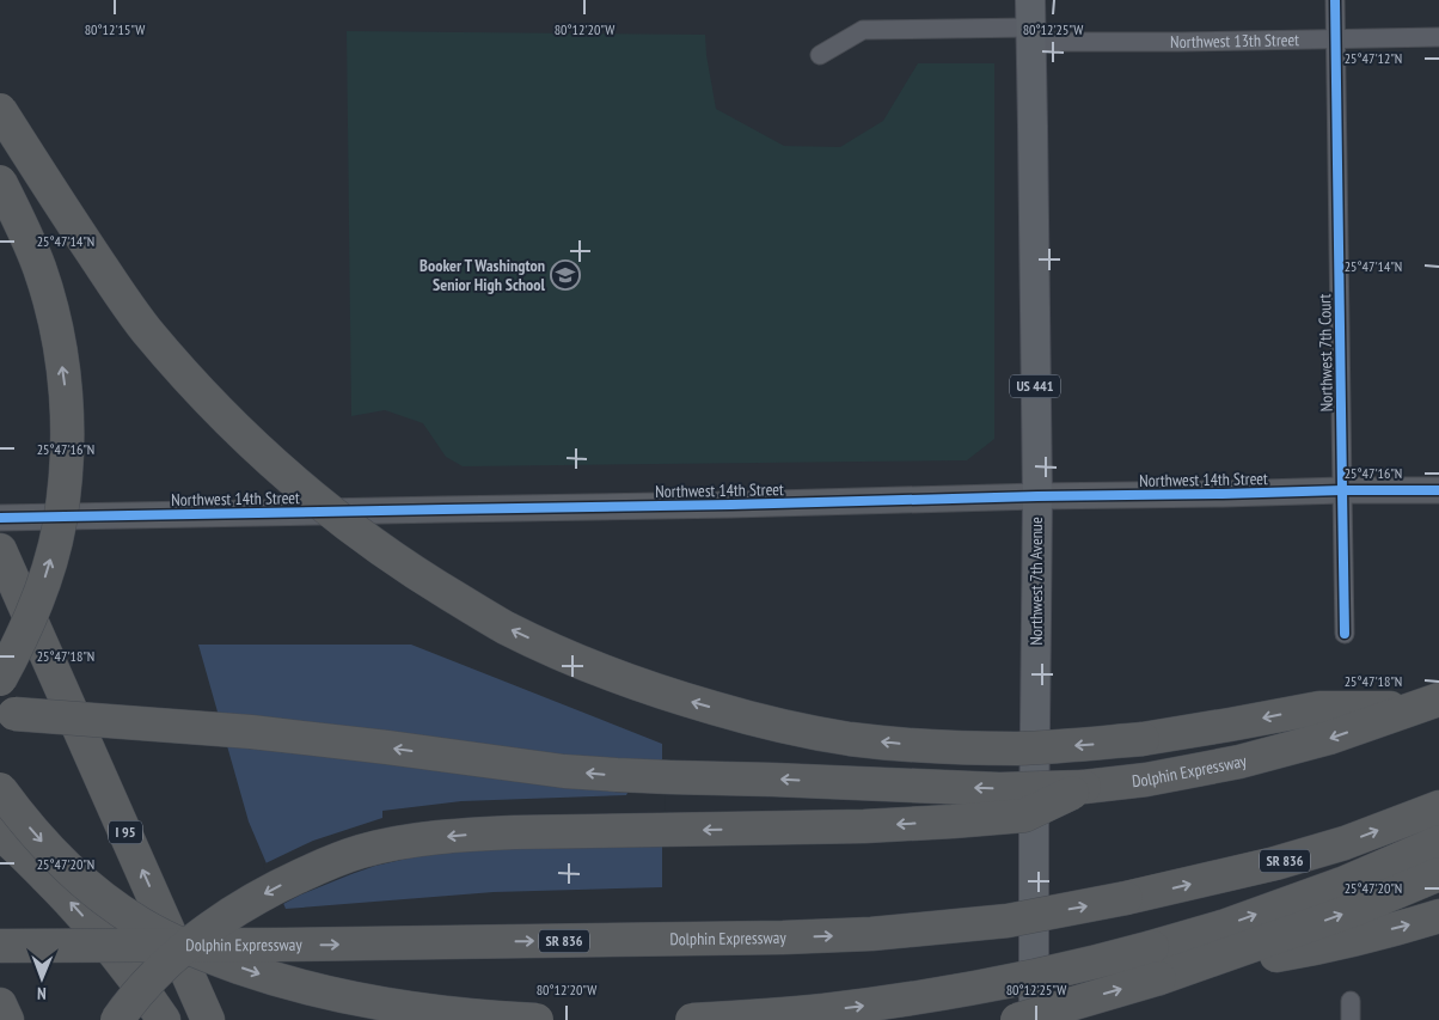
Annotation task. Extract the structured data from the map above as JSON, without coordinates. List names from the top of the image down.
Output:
{
  "streets": {
    "highway": ["Dolphin Expressway", "I 95", "SR 836"],
    "main road": ["US 441", "Northwest 7th Avenue"],
    "street": ["Northwest 13th Street", "Northwest 7th Court", "Northwest 14th Street"]
  },
  "crossings": [
    ["Northwest 13th Street", "Northwest 7th Court"],
    ["Northwest 13th Street", "Northwest 7th Avenue"],
    ["Northwest 7th Court", "Northwest 14th Street"],
    ["Northwest 14th Street", "Northwest 7th Avenue"]
  ],
  "places": {
    "school or university": ["Booker T Washington Senior High School"]
  },
  "north": "bottom",
  "coordinates": [
    "80°12'15\"W",
    "80°12'20\"W",
    "80°12'25\"W",
    "25°47'12\"N",
    "25°47'14\"N",
    "25°47'16\"N",
    "25°47'18\"N",
    "25°47'20\"N"
  ]
}
